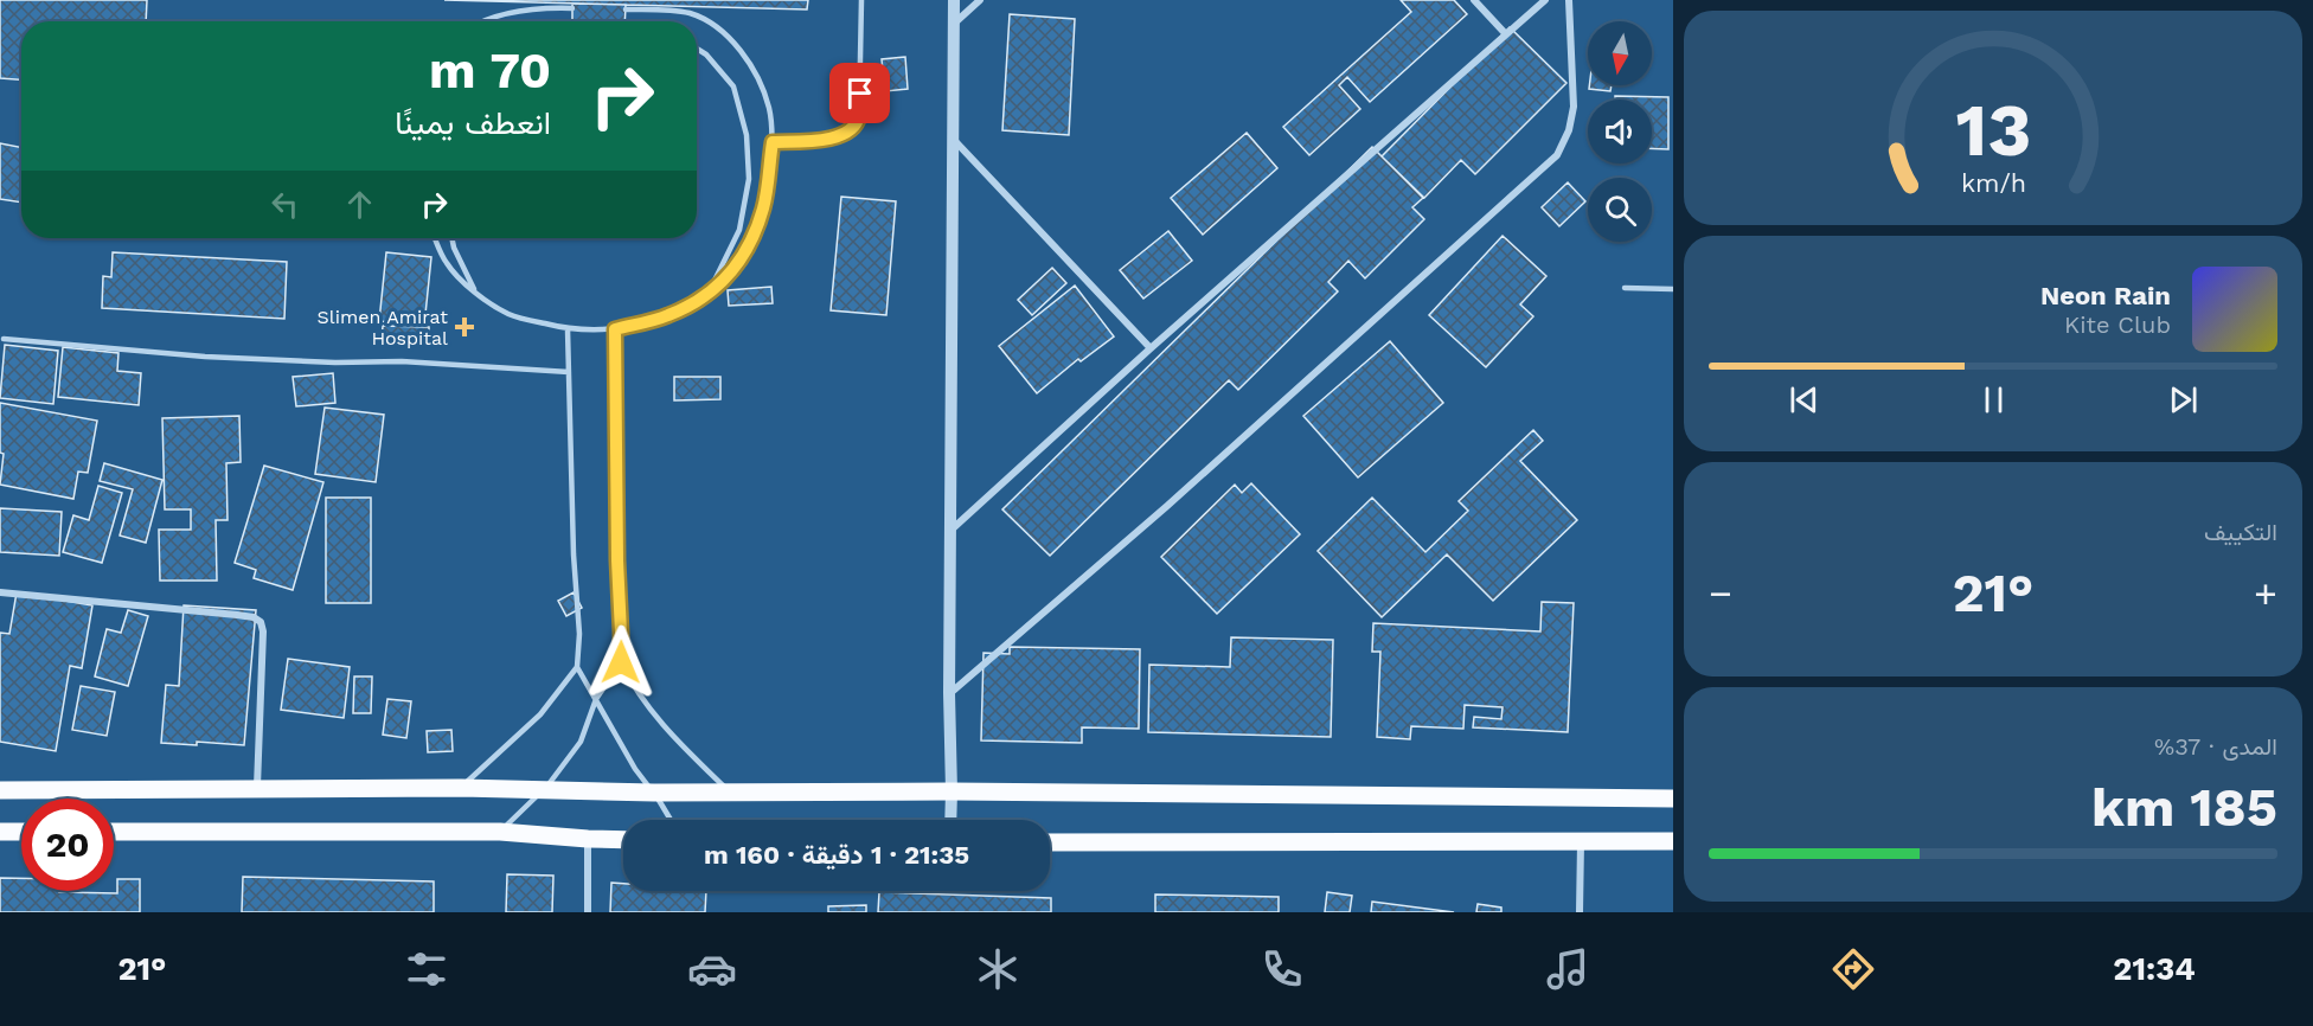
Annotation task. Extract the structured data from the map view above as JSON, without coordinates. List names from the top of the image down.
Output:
{
  "places": {
    "health": ["Slimen Amirat Hospital"]
  },
  "north": "bottom",
  "page": {
    "turn": ["70 m", "انعطف يمينًا"],
    "song": ["Neon Rain", "Kite Club"],
    "tile": [
      "التكييف",
      ["المدى · 37%", "185 km"]
    ],
    "heat": ["−", "21°", "+"],
    "limit": "20",
    "trip": "21:35 · 1 دقيقة · 160 m",
    "tabs": ["21:34", "21°"],
    "gauge": ["13", "km/h"]
  }
}
